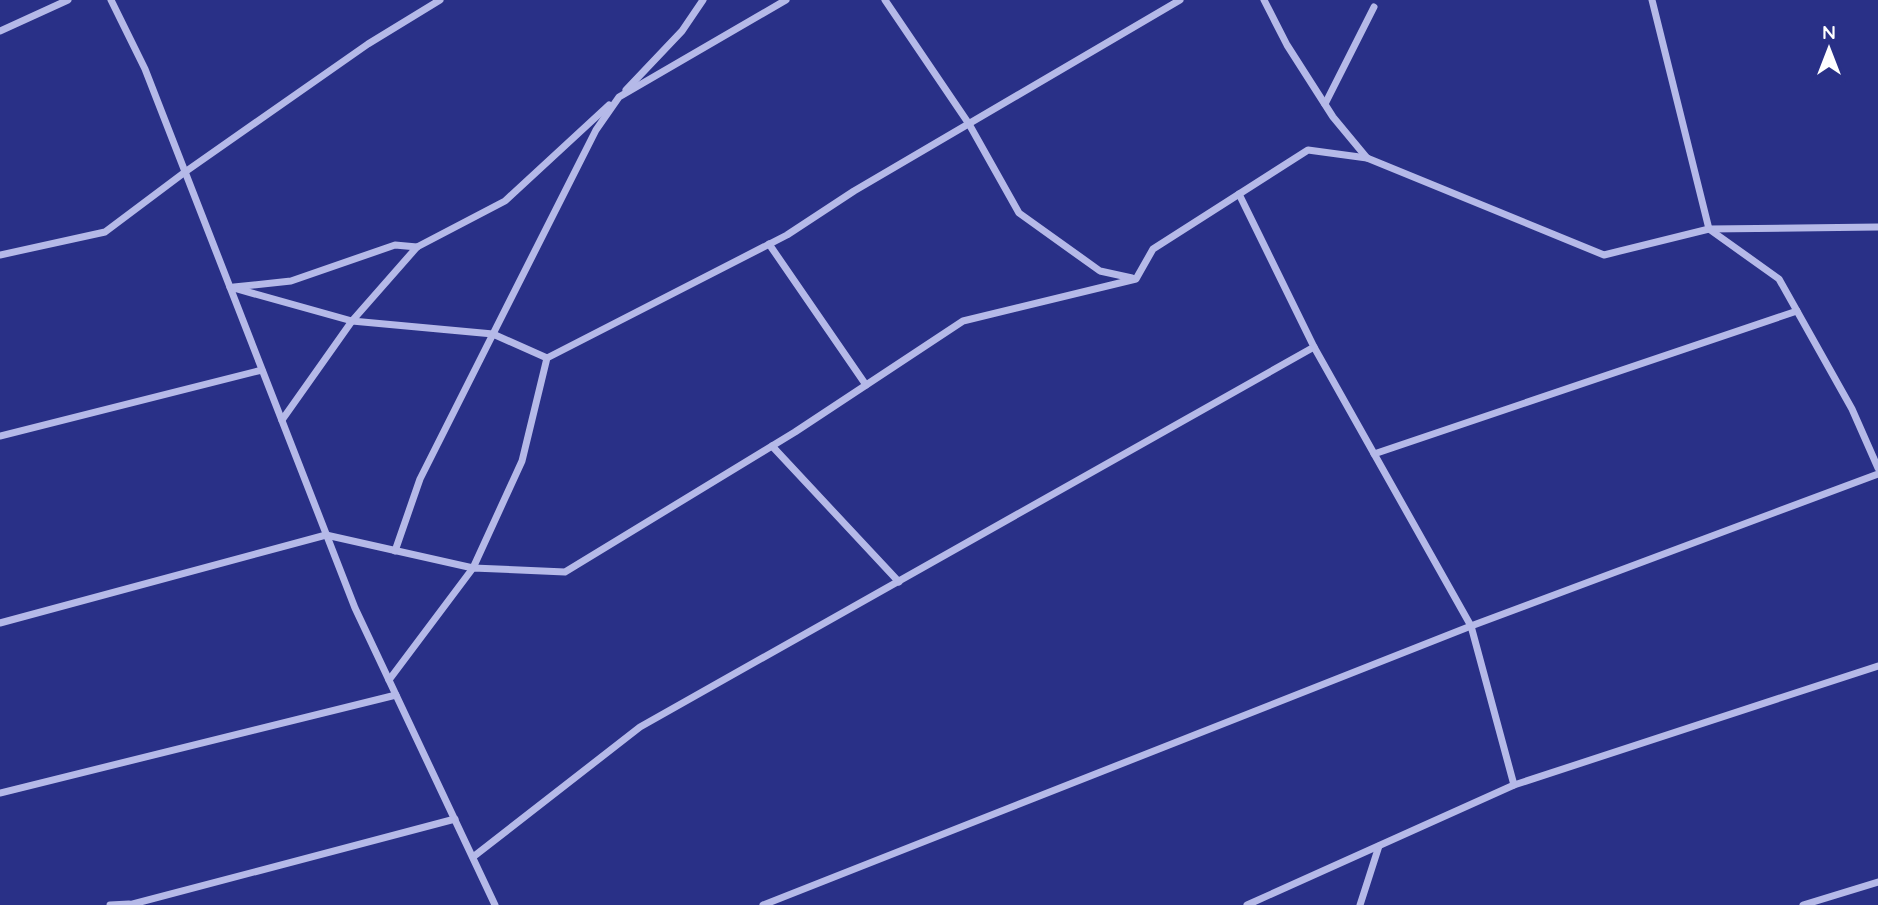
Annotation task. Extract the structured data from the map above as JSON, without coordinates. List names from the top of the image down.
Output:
{
  "north": "top"
}
